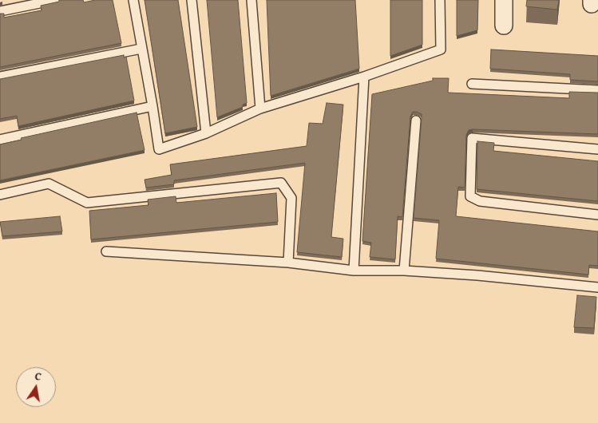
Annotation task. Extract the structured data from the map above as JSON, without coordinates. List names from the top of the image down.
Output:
{
  "north": "top"
}
